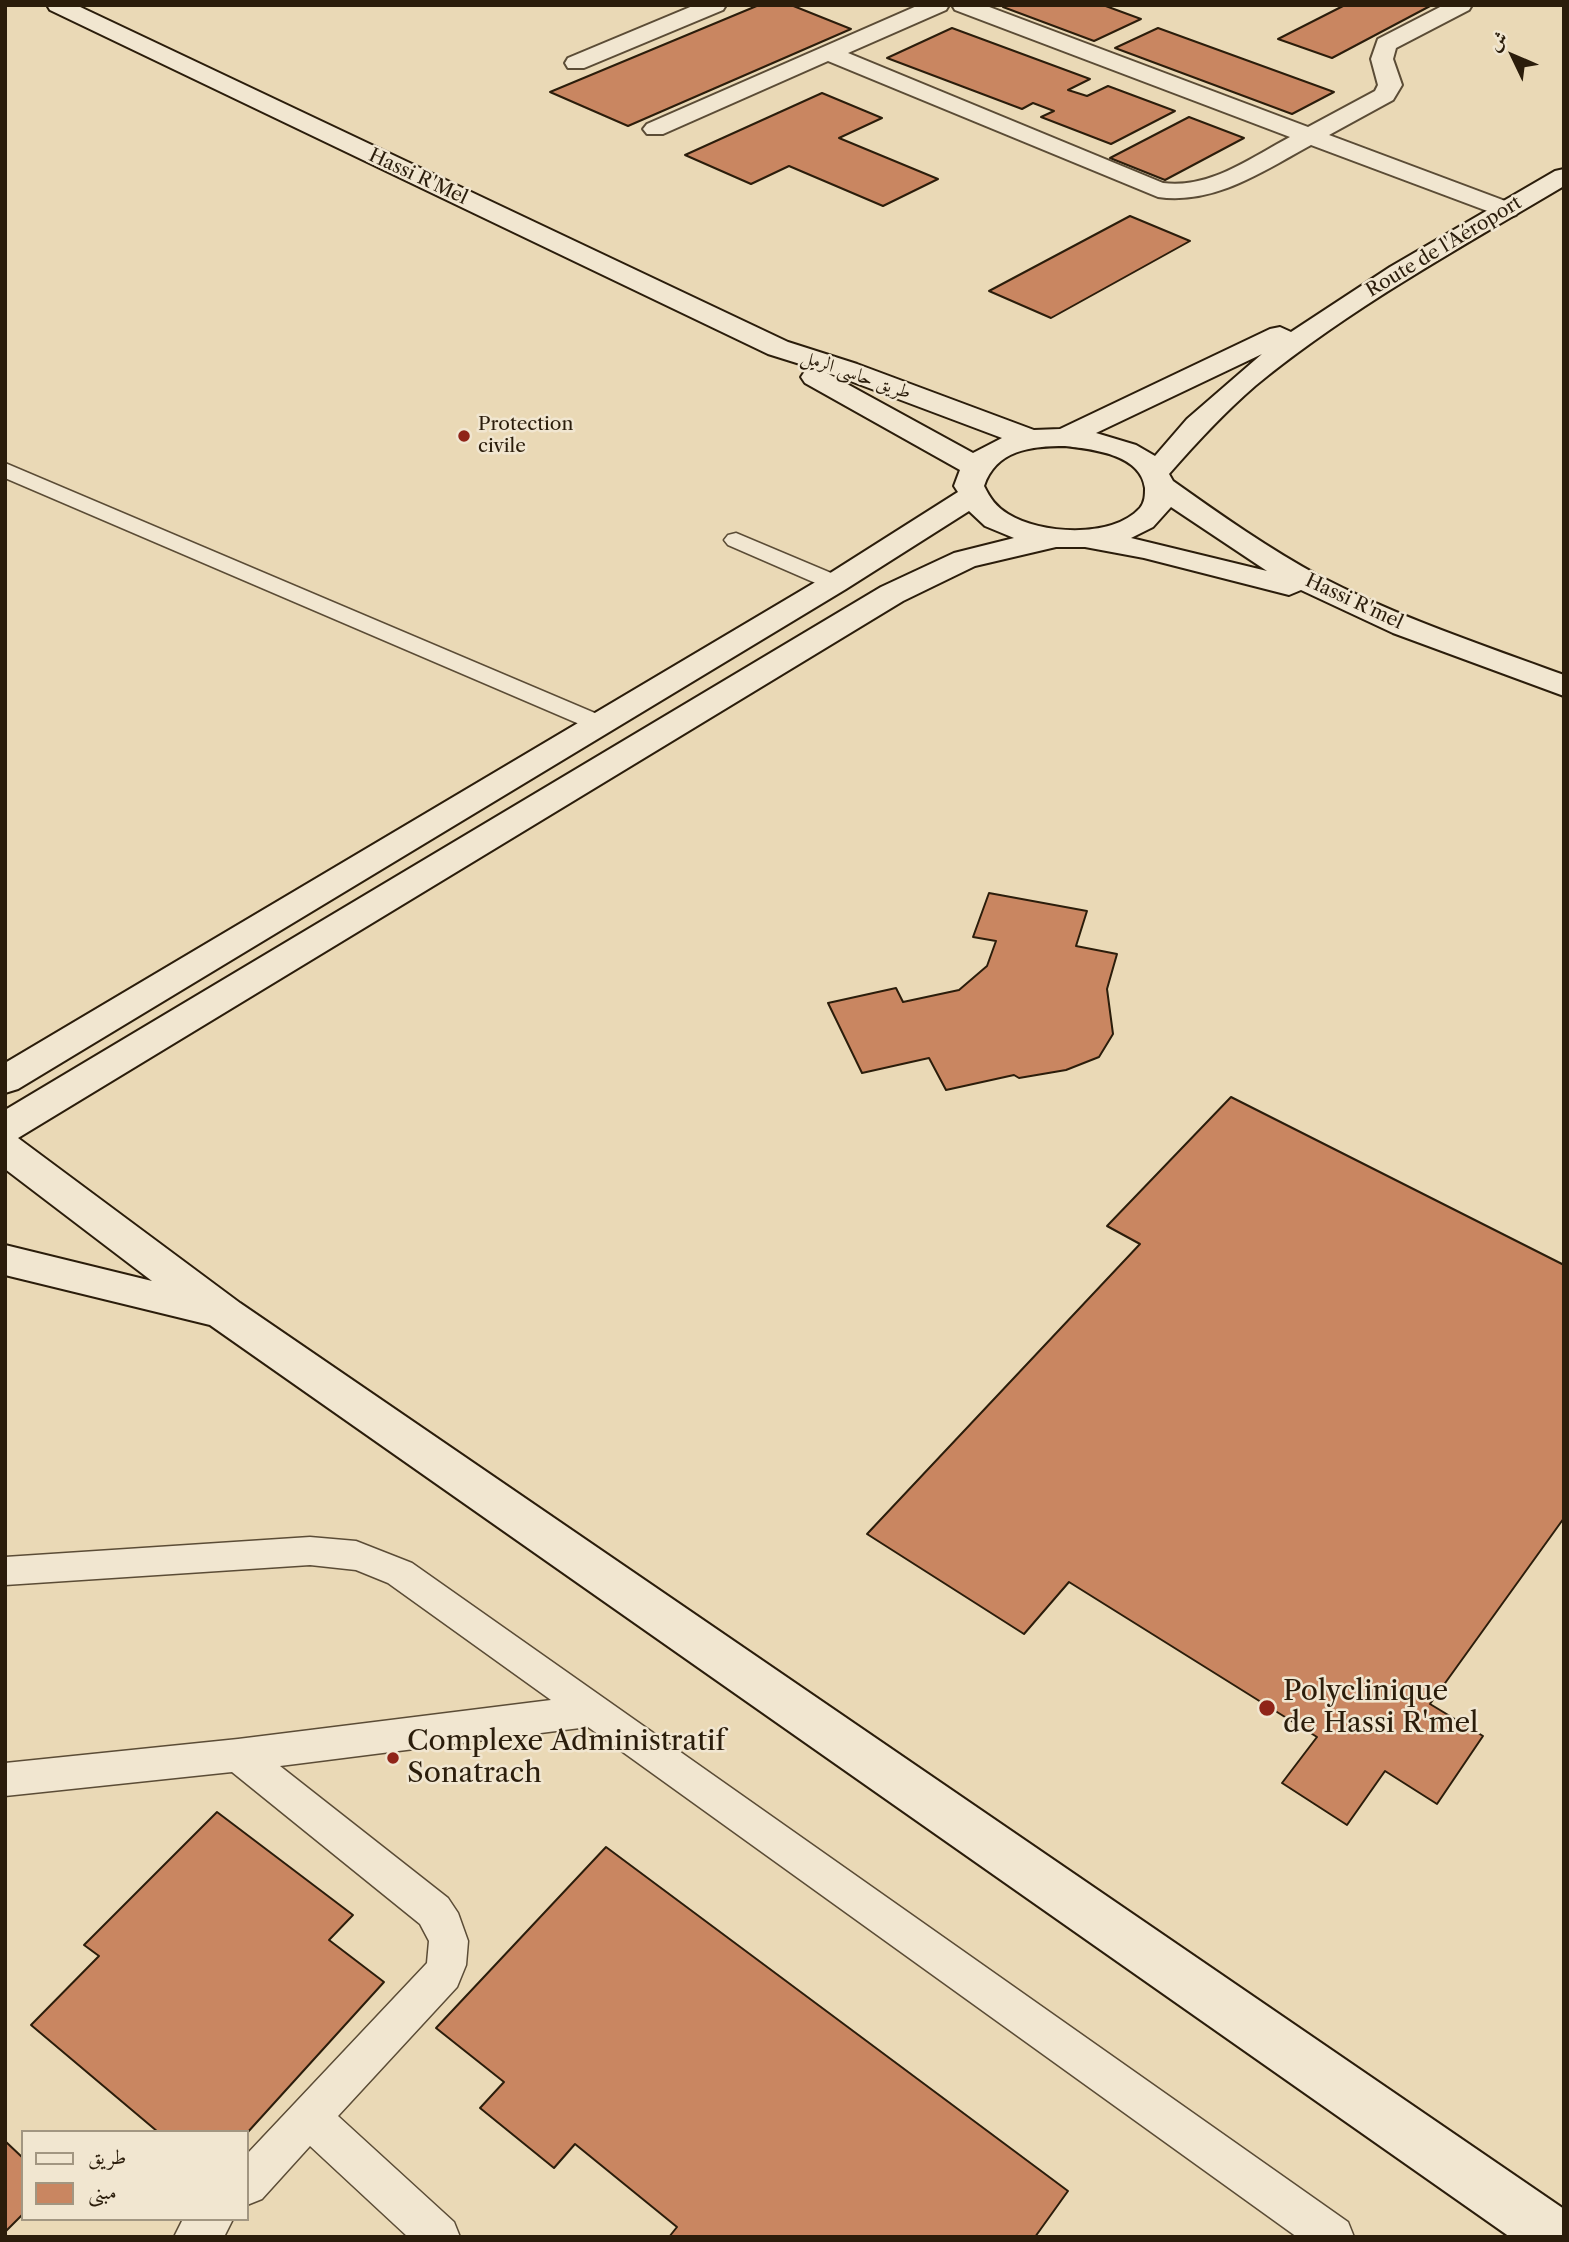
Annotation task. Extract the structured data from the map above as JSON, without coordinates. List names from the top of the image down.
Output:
{
  "streets": {
    "street": [
      "Hassi R'Mel",
      "Route de l'Aéroport",
      "طريق حاسى الرمل",
      "Hassi R'mel"
    ]
  },
  "crossings": [
    ["Hassi R'Mel", "طريق حاسى الرمل"],
    ["طريق حاسى الرمل", "Hassi R'mel"]
  ],
  "places": ["Protection civile", "Polyclinique de Hassi R'mel", "Complexe Administratif Sonatrach"],
  "legend": ["طريق", "مبنى"],
  "north": "top left"
}
